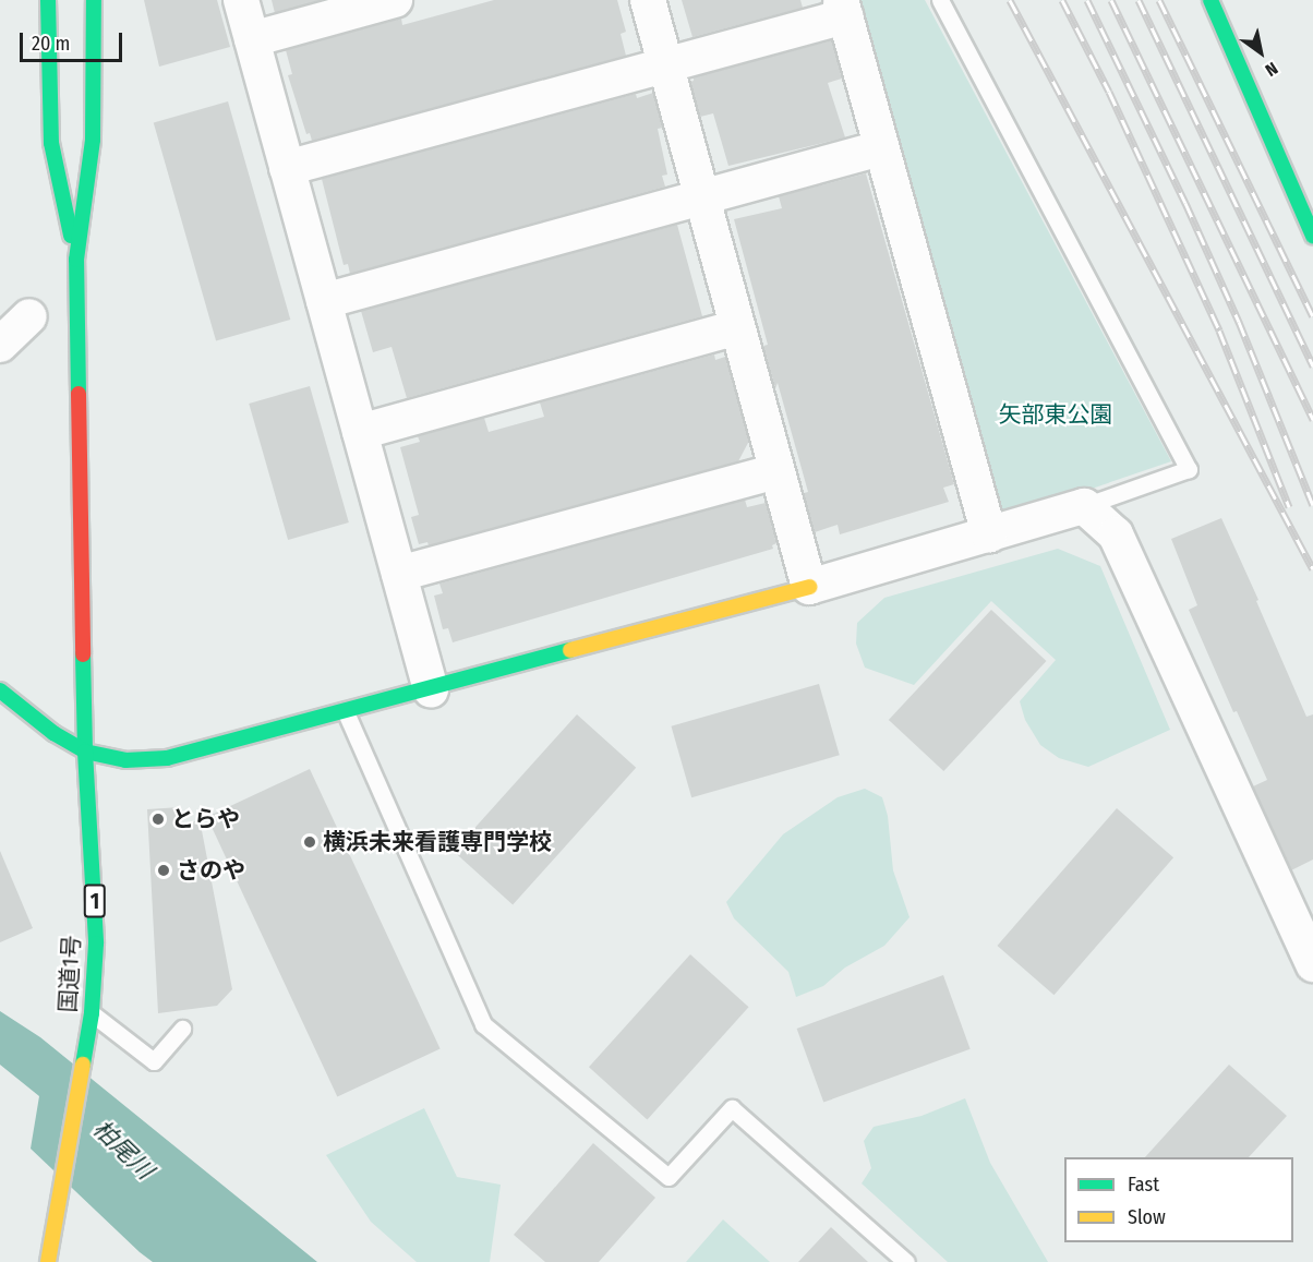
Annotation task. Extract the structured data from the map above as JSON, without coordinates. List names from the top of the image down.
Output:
{
  "streets": {
    "main road": ["1", "国道1号"]
  },
  "water": ["柏尾川"],
  "parks": ["矢部東公園"],
  "places": ["とらや", "横浜未来看護専門学校", "さのや"],
  "legend": ["Fast", "Slow"],
  "scale_bar": "20 m",
  "north": "bottom right"
}
